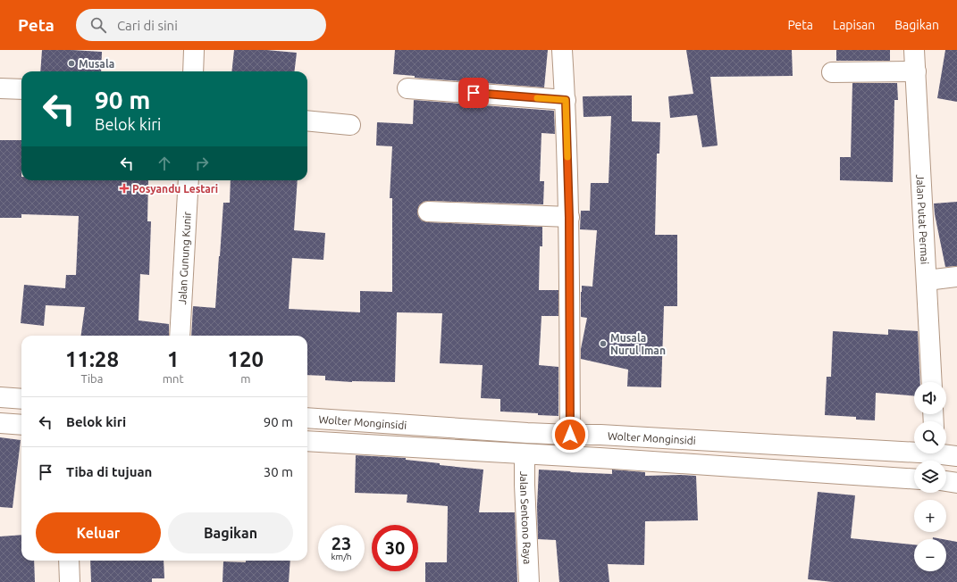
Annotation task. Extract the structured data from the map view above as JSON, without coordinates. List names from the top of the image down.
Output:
{
  "streets": {
    "street": [
      "Jalan Putat Permai",
      "Jalan Gunung Kunir",
      "Wolter Monginsidi",
      "Jalan Sentono Raya"
    ]
  },
  "places": {
    "other": ["Musala", "Musala Nurul Iman"],
    "health": ["Posyandu Lestari"]
  },
  "page": {
    "header": "Peta",
    "search": "Cari di sini",
    "nav": ["Peta", "Lapisan", "Bagikan"],
    "turn": ["90 m", "Belok kiri"],
    "eta": [
      "11:28",
      "Tiba",
      "1",
      "mnt",
      "120",
      "m"
    ],
    "map_buttons": ["+", "−"],
    "list": [
      {
        "name": "Belok kiri",
        "value": "90 m"
      },
      {
        "name": "Tiba di tujuan",
        "value": "30 m"
      }
    ],
    "buttons": ["Keluar", "Bagikan"],
    "speed": "23 km/h",
    "limit": "30"
  }
}
